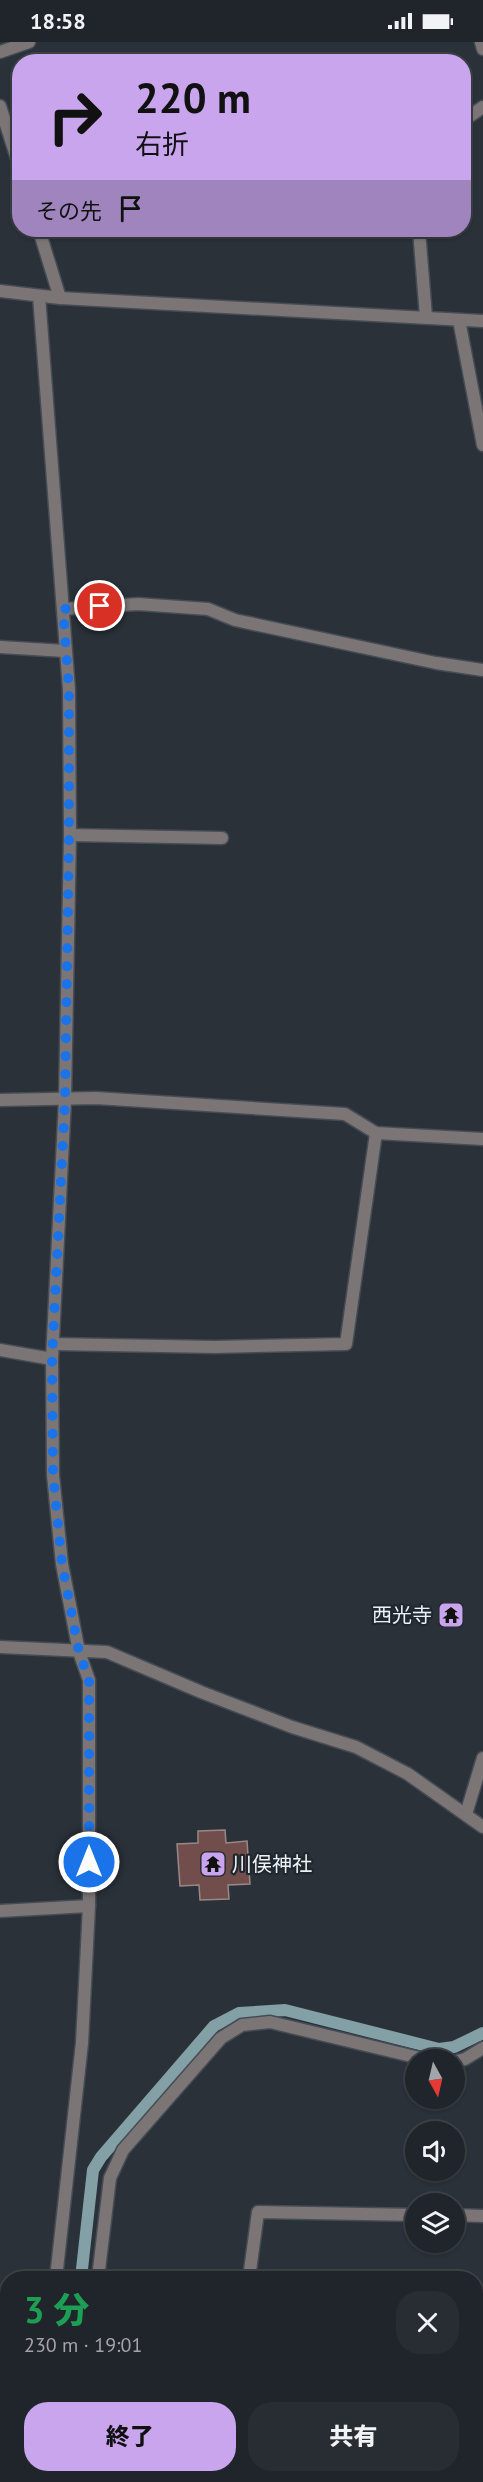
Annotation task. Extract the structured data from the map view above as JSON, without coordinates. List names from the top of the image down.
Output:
{
  "places": {
    "temple": ["西光寺", "川俣神社"]
  },
  "north": "bottom",
  "page": {
    "status": "18:58",
    "turn": ["220 m", "右折"],
    "then": "その先",
    "heading": ["3 分", "230 m · 19:01"],
    "buttons": ["終了", "共有"]
  }
}
